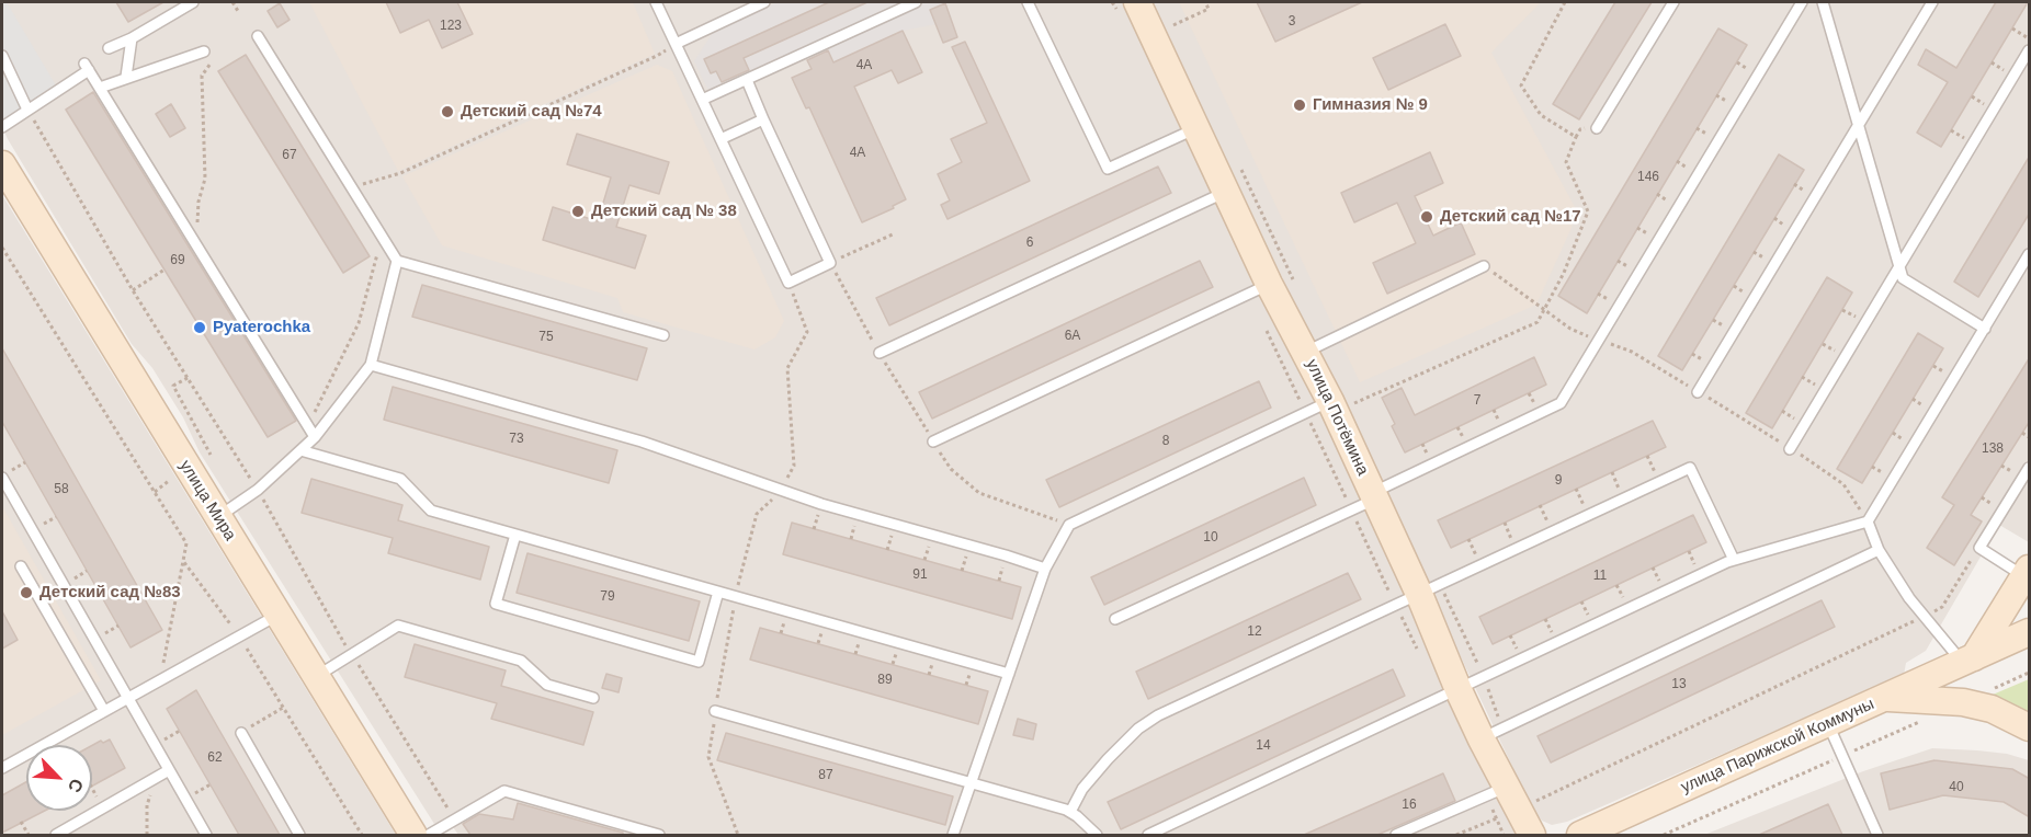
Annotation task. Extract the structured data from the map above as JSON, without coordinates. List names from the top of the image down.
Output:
{
  "streets": {
    "main road": ["улица Потёмина", "улица Мира", "улица Парижской Коммуны"]
  },
  "places": [
    "Гимназия № 9",
    "Детский сад №74",
    "Детский сад № 38",
    "Детский сад №17",
    "Pyaterochka",
    "Детский сад №83"
  ],
  "house_numbers": [
    "3",
    "123",
    "4А",
    "4А",
    "67",
    "146",
    "6",
    "69",
    "6А",
    "75",
    "7",
    "73",
    "8",
    "138",
    "9",
    "58",
    "10",
    "91",
    "11",
    "79",
    "12",
    "89",
    "13",
    "14",
    "62",
    "87",
    "40",
    "16"
  ],
  "north": "bottom right"
}
